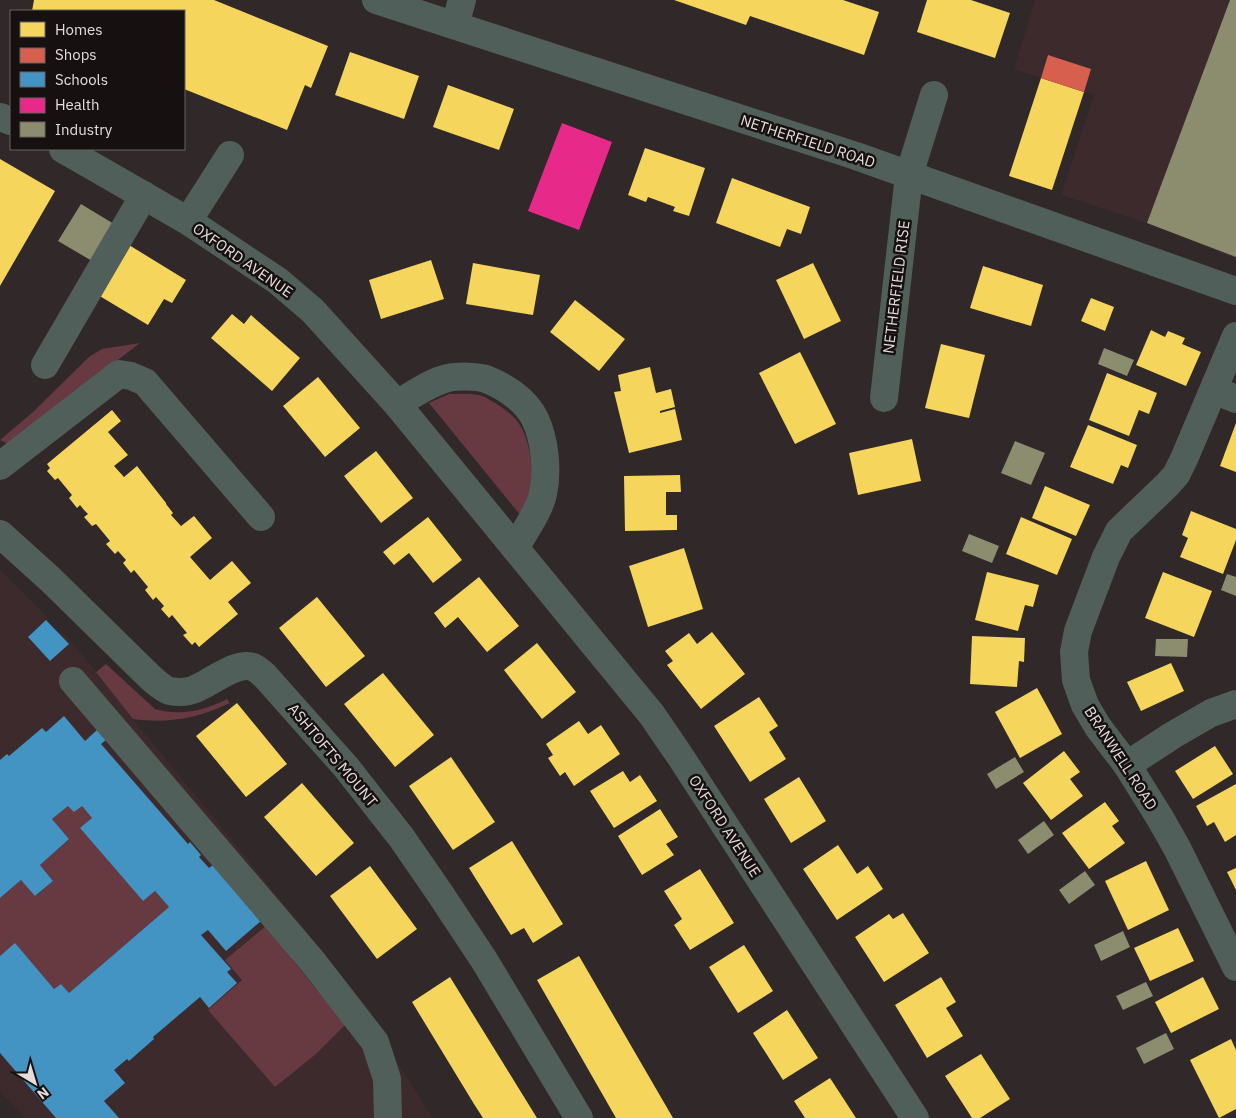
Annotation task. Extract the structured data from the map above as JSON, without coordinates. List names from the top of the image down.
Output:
{
  "streets": {
    "street": [
      "NETHERFIELD ROAD",
      "OXFORD AVENUE",
      "NETHERFIELD RISE",
      "ASHTOFTS MOUNT",
      "BRANWELL ROAD"
    ]
  },
  "crossings": [
    ["NETHERFIELD ROAD", "NETHERFIELD RISE"]
  ],
  "legend": [
    "Homes",
    "Shops",
    "Schools",
    "Health",
    "Industry"
  ],
  "north": "bottom right"
}
